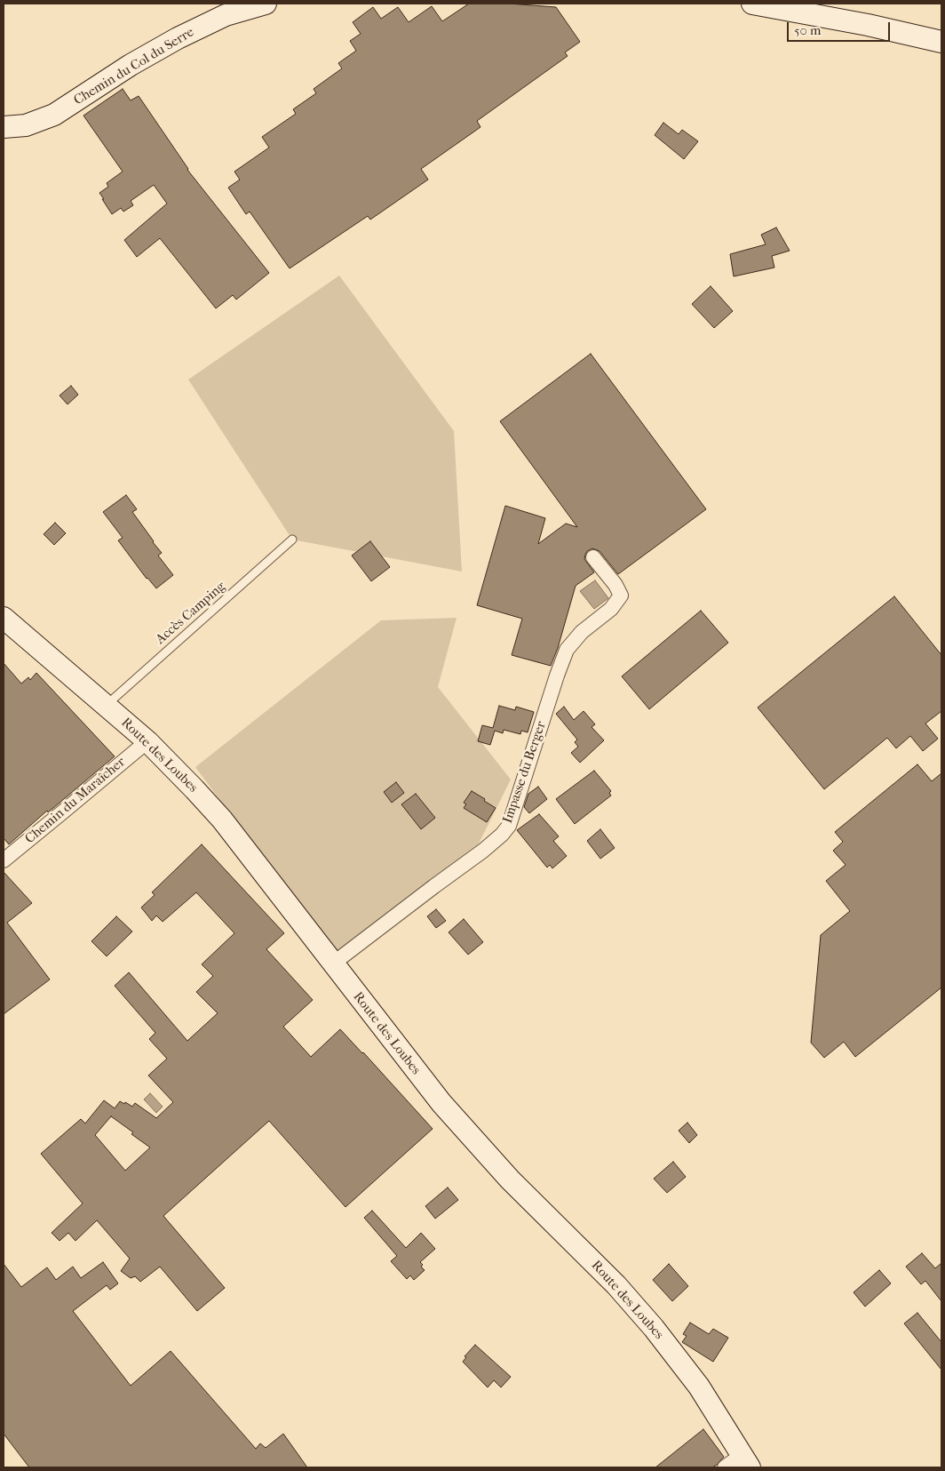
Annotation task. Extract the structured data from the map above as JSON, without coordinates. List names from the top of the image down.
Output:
{
  "streets": {
    "main road": ["Chemin du Col du Serre", "Route des Loubes"],
    "street": ["Impasse du Berger", "Chemin du Maraîcher"],
    "lane": ["Accès Camping"]
  },
  "crossings": [
    ["Accès Camping", "Route des Loubes"],
    ["Route des Loubes", "Impasse du Berger"],
    ["Route des Loubes", "Chemin du Maraîcher"]
  ],
  "scale_bar": "50 m"
}
